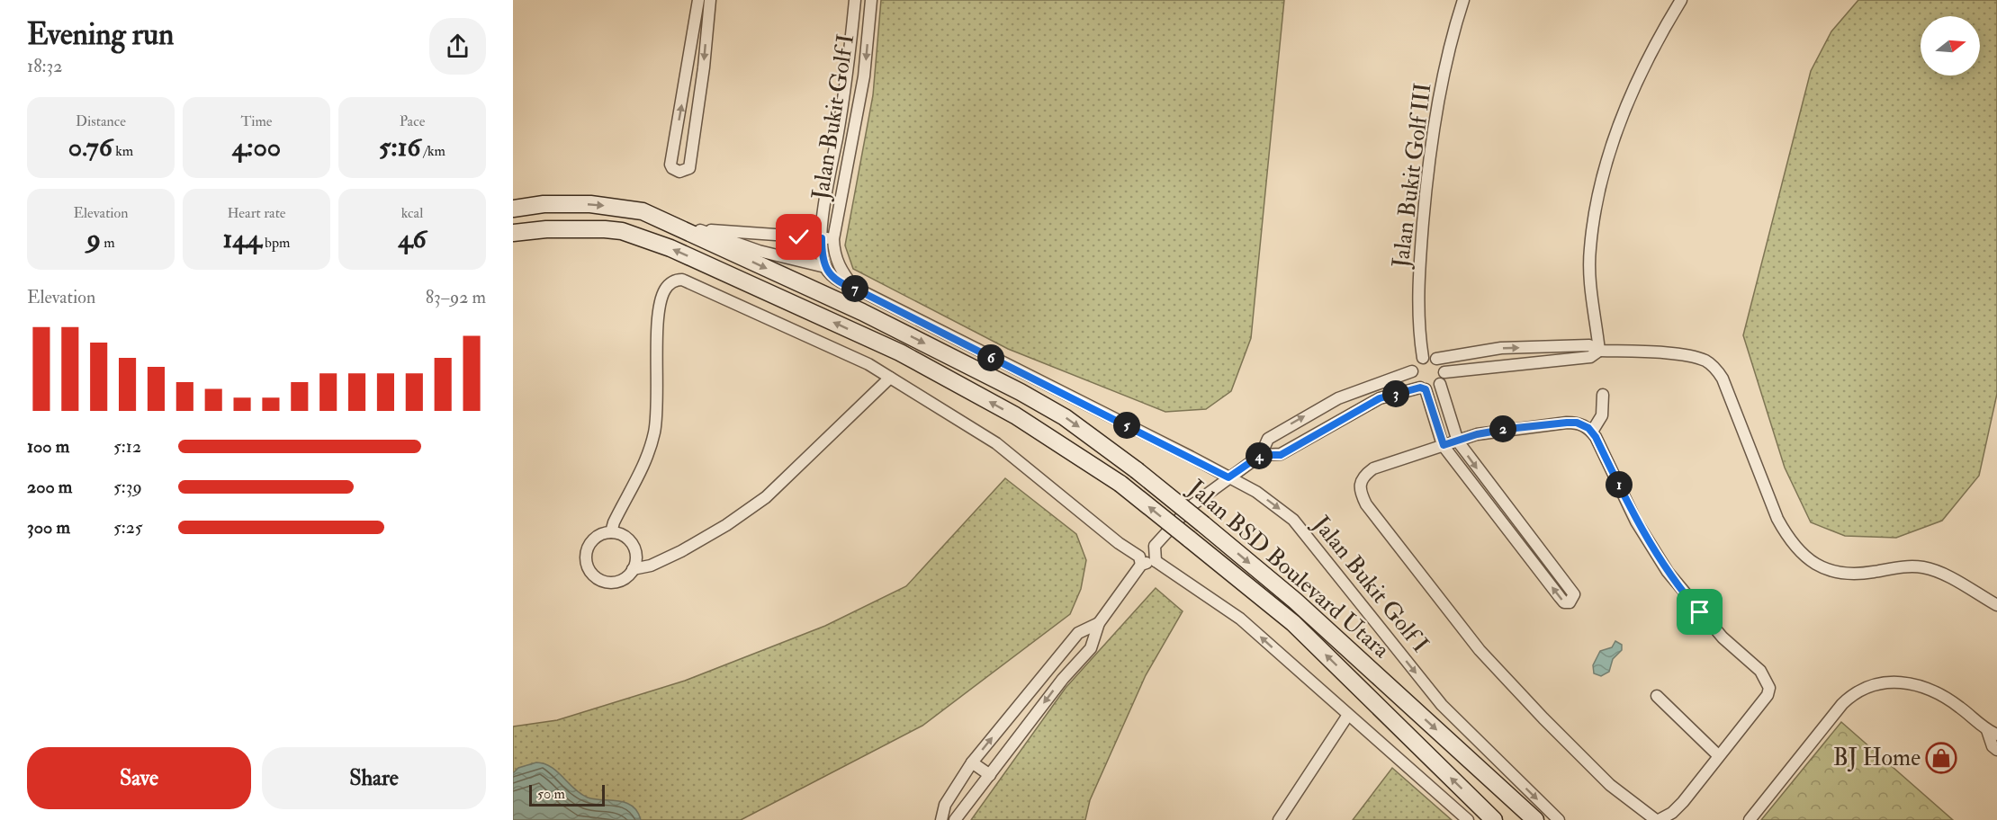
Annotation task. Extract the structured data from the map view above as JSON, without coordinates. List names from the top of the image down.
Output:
{
  "streets": {
    "main road": ["Jalan BSD Boulevard Utara"],
    "street": ["Jalan Bukit Golf I", "Jalan Bukit Golf III"]
  },
  "places": {
    "shop": ["BJ Home"]
  },
  "scale_bar": "50 m",
  "north": "right",
  "page": {
    "heading": ["Evening run", "18:32"],
    "stats": [
      ["Distance", "0.76 km"],
      ["Time", "4:00"],
      ["Pace", "5:16 /km"],
      ["Elevation", "9 m"],
      ["Heart rate", "144 bpm"],
      ["kcal", "46"]
    ],
    "chart": ["Elevation", "83–92 m"],
    "pins": [
      "7",
      "6",
      "3",
      "5",
      "2",
      "4",
      "1"
    ],
    "list": [
      {
        "name": "100 m",
        "note": "5:12"
      },
      {
        "name": "200 m",
        "note": "5:39"
      },
      {
        "name": "300 m",
        "note": "5:25"
      }
    ],
    "buttons": ["Save", "Share"],
    "scale": "50 m"
  }
}
